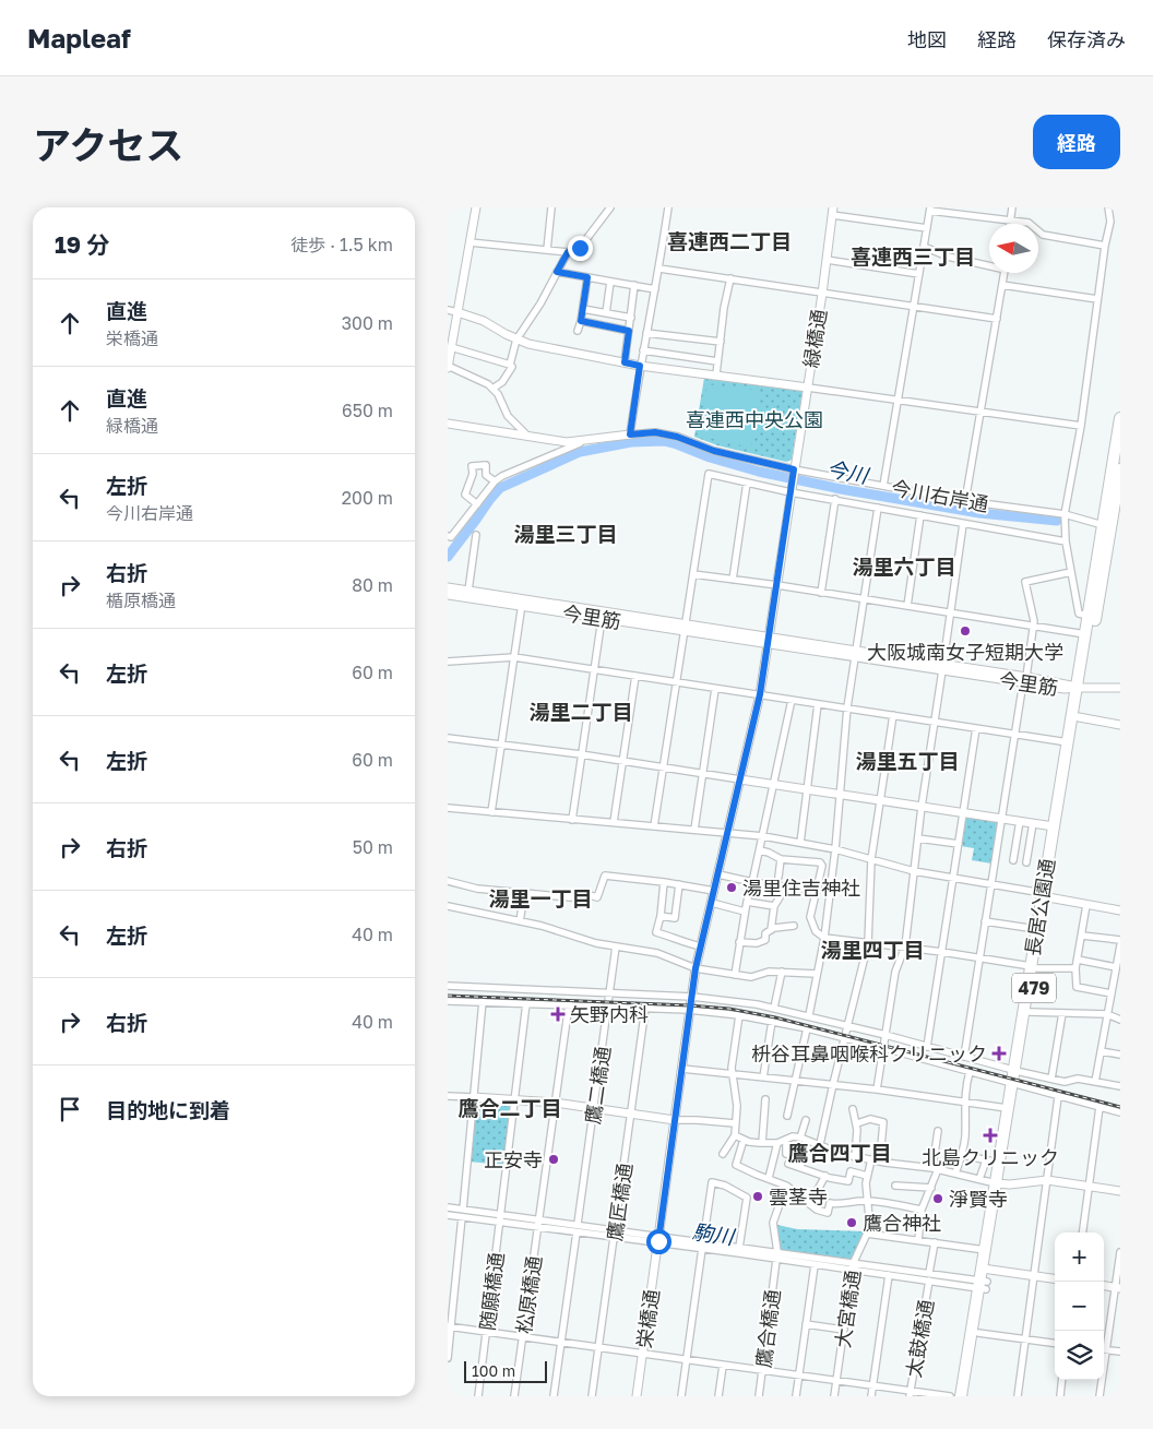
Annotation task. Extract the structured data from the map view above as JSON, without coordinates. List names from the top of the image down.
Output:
{
  "streets": {
    "highway": ["長居公園通", "479"],
    "street": [
      "緑橋通",
      "今川右岸通",
      "今里筋",
      "鷹二橋通",
      "鷹匠橋通",
      "随願橋通",
      "松原橋通",
      "大宮橋通",
      "栄橋通",
      "鷹合橋通",
      "太鼓橋通"
    ]
  },
  "crossings": [
    ["緑橋通", "今川右岸通"],
    ["今川右岸通", "長居公園通"],
    ["今里筋", "長居公園通"]
  ],
  "districts": [
    "喜連西二丁目",
    "喜連西三丁目",
    "湯里三丁目",
    "湯里六丁目",
    "湯里二丁目",
    "湯里五丁目",
    "湯里一丁目",
    "湯里四丁目",
    "鷹合二丁目",
    "鷹合四丁目"
  ],
  "water": ["今川", "駒川"],
  "parks": ["喜連西中央公園"],
  "places": {
    "other": [
      "大阪城南女子短期大学",
      "湯里住吉神社",
      "正安寺",
      "雲茎寺",
      "淨賢寺",
      "鷹合神社"
    ],
    "health": ["矢野内科", "枡谷耳鼻咽喉科クリニック", "北島クリニック"]
  },
  "scale_bar": "100 m",
  "north": "left",
  "page": {
    "header": "Mapleaf",
    "nav": ["地図", "経路", "保存済み"],
    "title": "アクセス",
    "buttons": "経路",
    "heading": ["19 分", "徒歩 · 1.5 km"],
    "list": [
      ["直進", "栄橋通", "300 m"],
      ["直進", "緑橋通", "650 m"],
      ["左折", "今川右岸通", "200 m"],
      ["右折", "楯原橋通", "80 m"],
      ["左折", "60 m"],
      ["左折", "60 m"],
      ["右折", "50 m"],
      ["左折", "40 m"],
      ["右折", "40 m"],
      "目的地に到着"
    ],
    "map_buttons": ["+", "−"],
    "scale": "100 m"
  }
}
